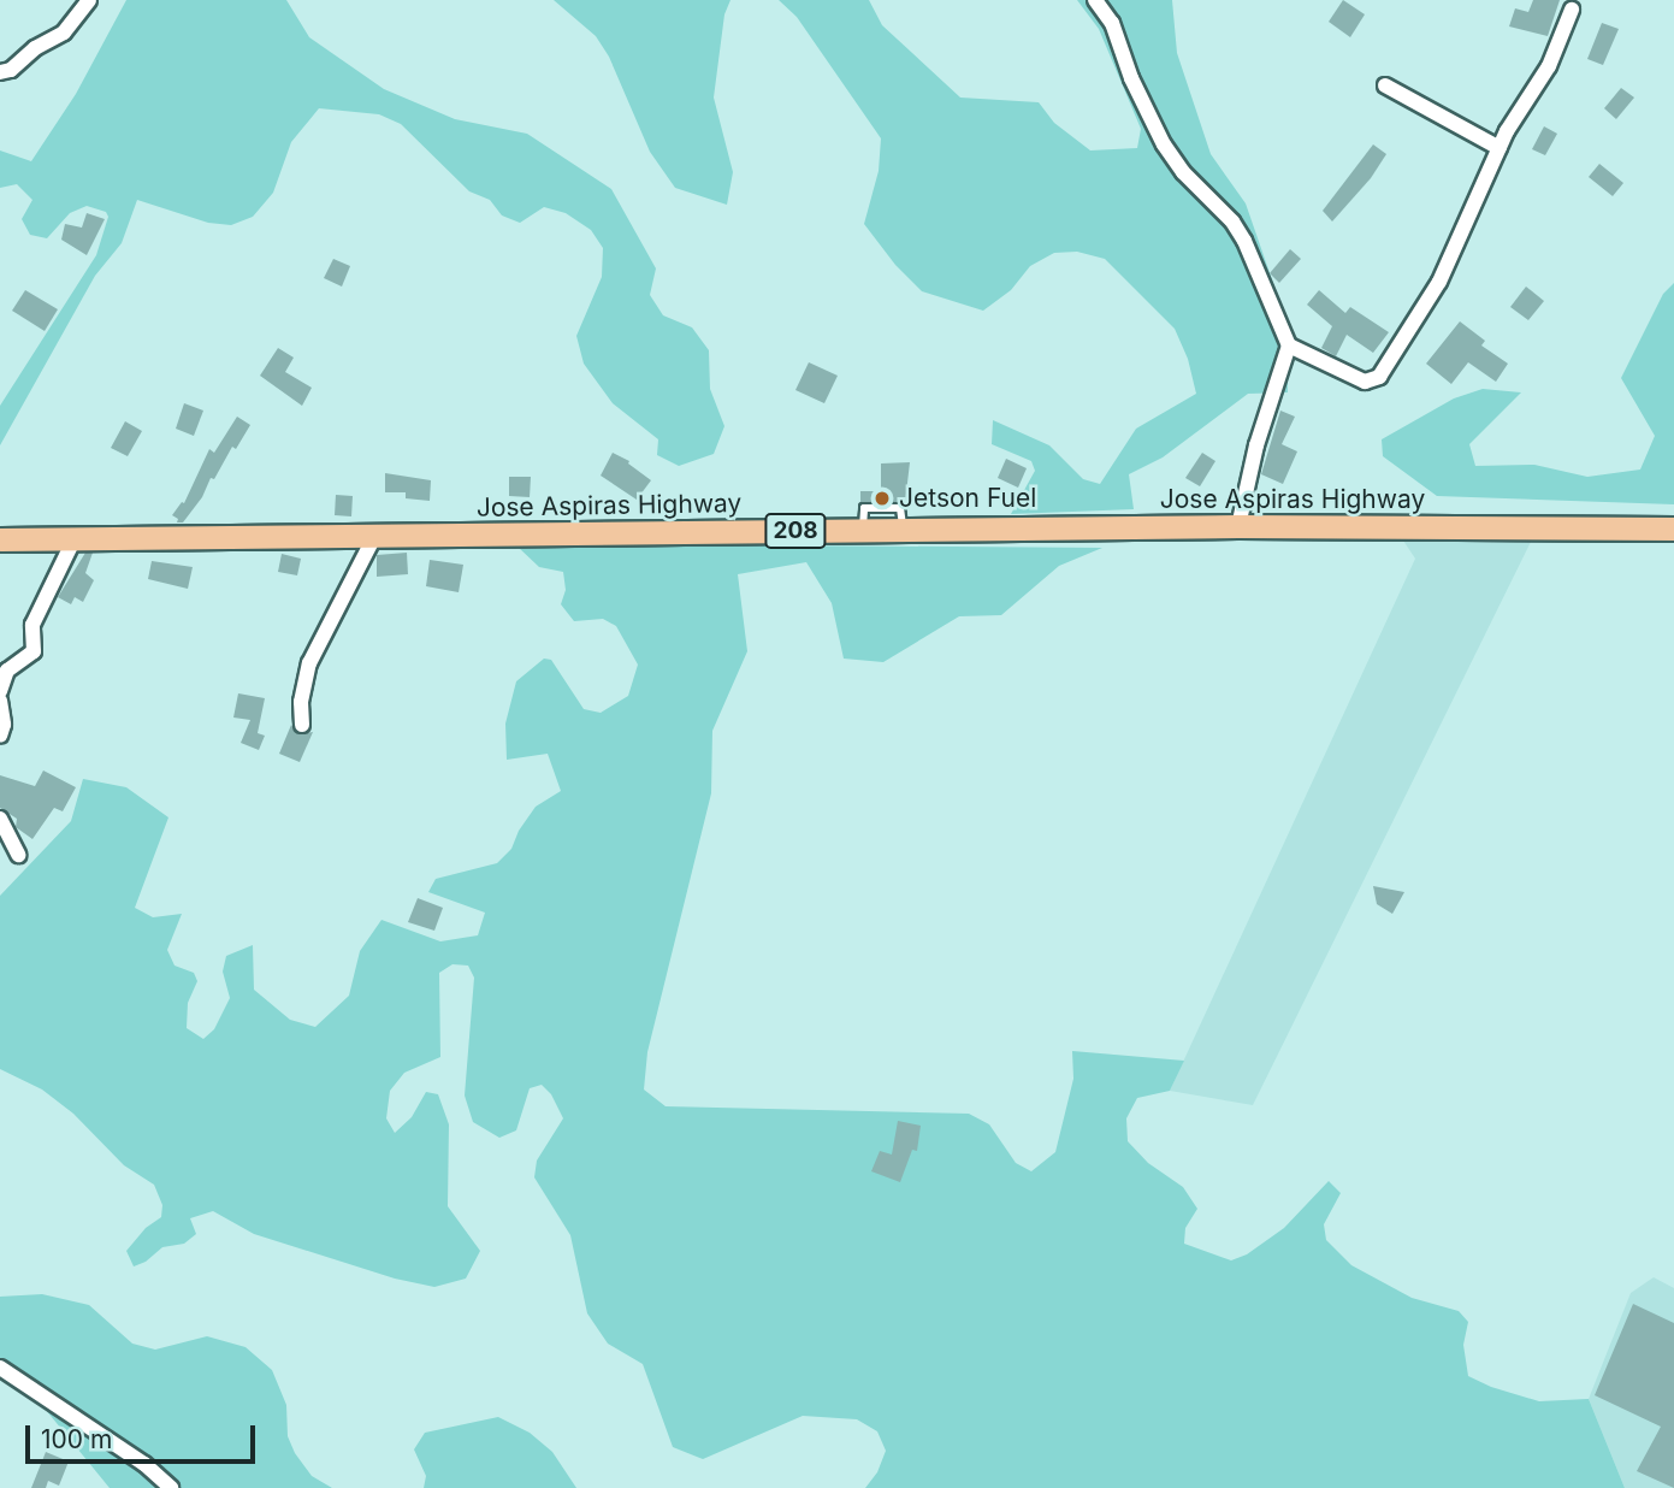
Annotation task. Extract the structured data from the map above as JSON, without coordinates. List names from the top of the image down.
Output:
{
  "streets": {
    "main road": ["Jose Aspiras Highway", "208"]
  },
  "places": ["Jetson Fuel"],
  "scale_bar": "100 m"
}
